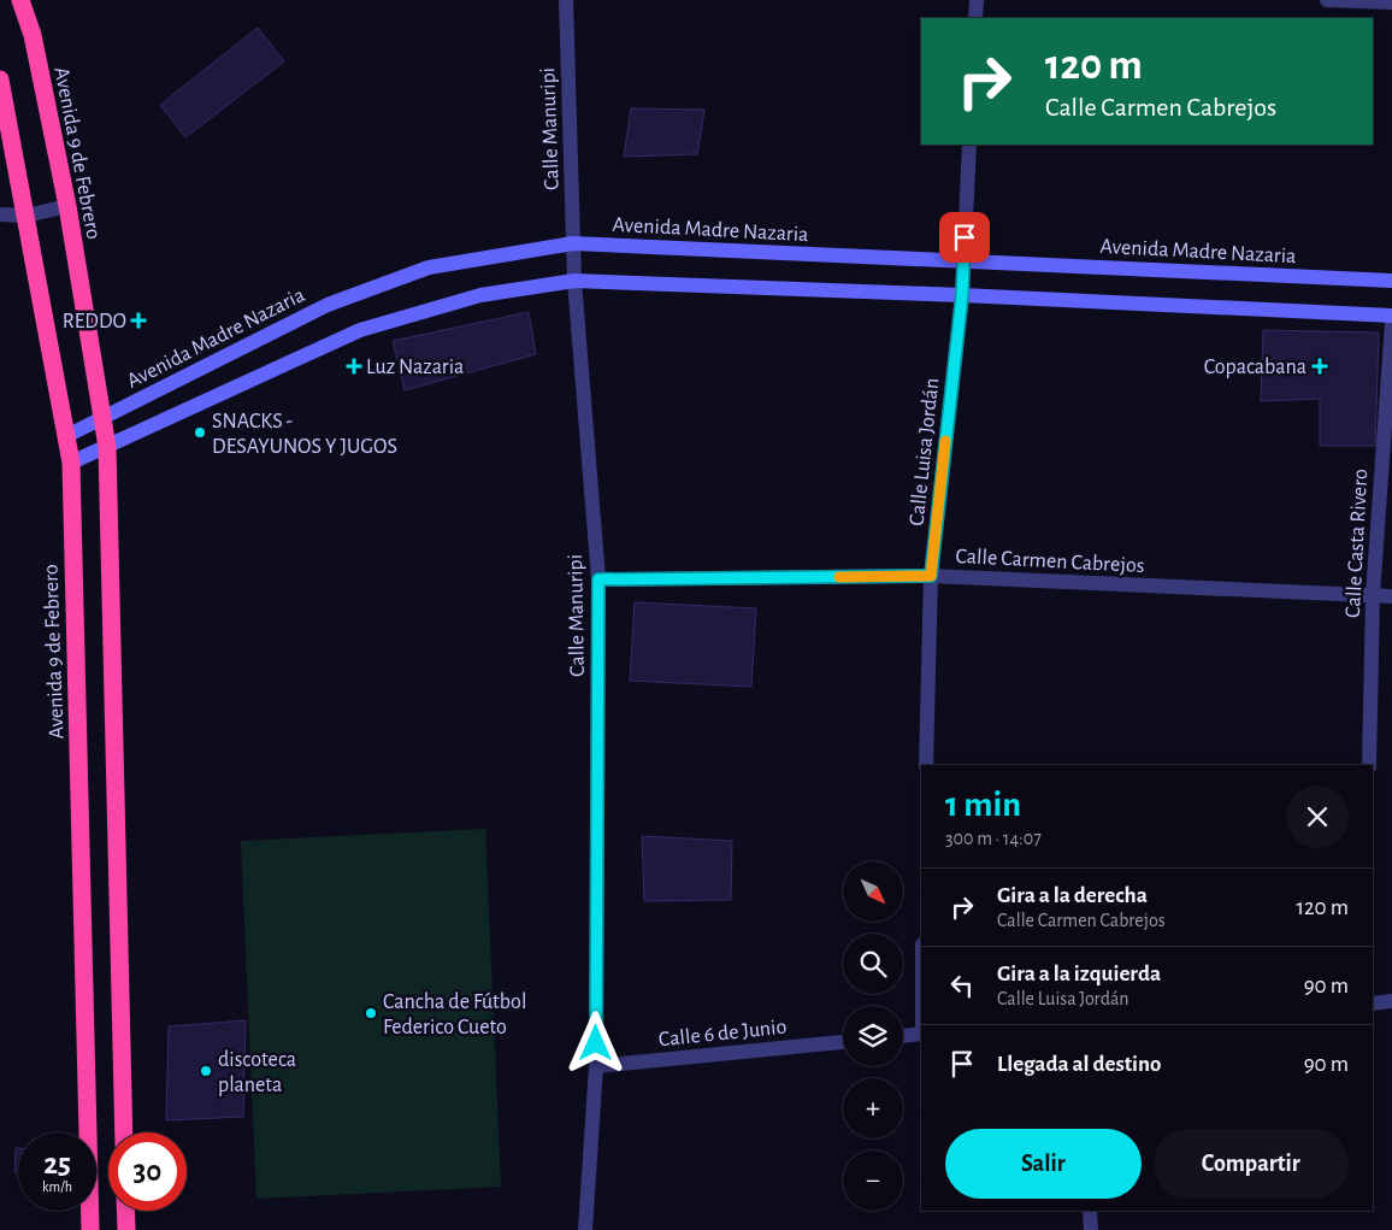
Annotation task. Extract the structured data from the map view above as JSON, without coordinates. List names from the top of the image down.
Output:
{
  "streets": {
    "highway": ["Avenida 9 de Febrero"],
    "street": [
      "Calle Manuripi",
      "Avenida Madre Nazaria",
      "Calle Luisa Jordán",
      "Calle Casta Rivero",
      "Calle Carmen Cabrejos",
      "Calle 6 de Junio"
    ]
  },
  "crossings": [
    ["Calle Manuripi", "Avenida Madre Nazaria"],
    ["Calle Manuripi", "Calle Carmen Cabrejos"],
    ["Calle Manuripi", "Calle 6 de Junio"],
    ["Avenida 9 de Febrero", "Avenida Madre Nazaria"],
    ["Avenida Madre Nazaria", "Calle Luisa Jordán"],
    ["Calle Luisa Jordán", "Calle Carmen Cabrejos"],
    ["Calle Casta Rivero", "Calle Carmen Cabrejos"]
  ],
  "places": {
    "health": ["REDDO", "Luz Nazaria", "Copacabana"],
    "other": ["SNACKS - DESAYUNOS Y JUGOS", "Cancha de Fútbol Federico Cueto", "discoteca planeta"]
  },
  "north": "bottom right",
  "page": {
    "turn": ["120 m", "Calle Carmen Cabrejos"],
    "heading": ["1 min", "300 m · 14:07"],
    "map_buttons": ["+", "−"],
    "list": [
      {
        "name": "Gira a la derecha",
        "note": "Calle Carmen Cabrejos",
        "value": "120 m"
      },
      {
        "name": "Gira a la izquierda",
        "note": "Calle Luisa Jordán",
        "value": "90 m"
      },
      {
        "name": "Llegada al destino",
        "value": "90 m"
      }
    ],
    "buttons": ["Salir", "Compartir"],
    "speed": "25 km/h",
    "limit": "30"
  }
}
